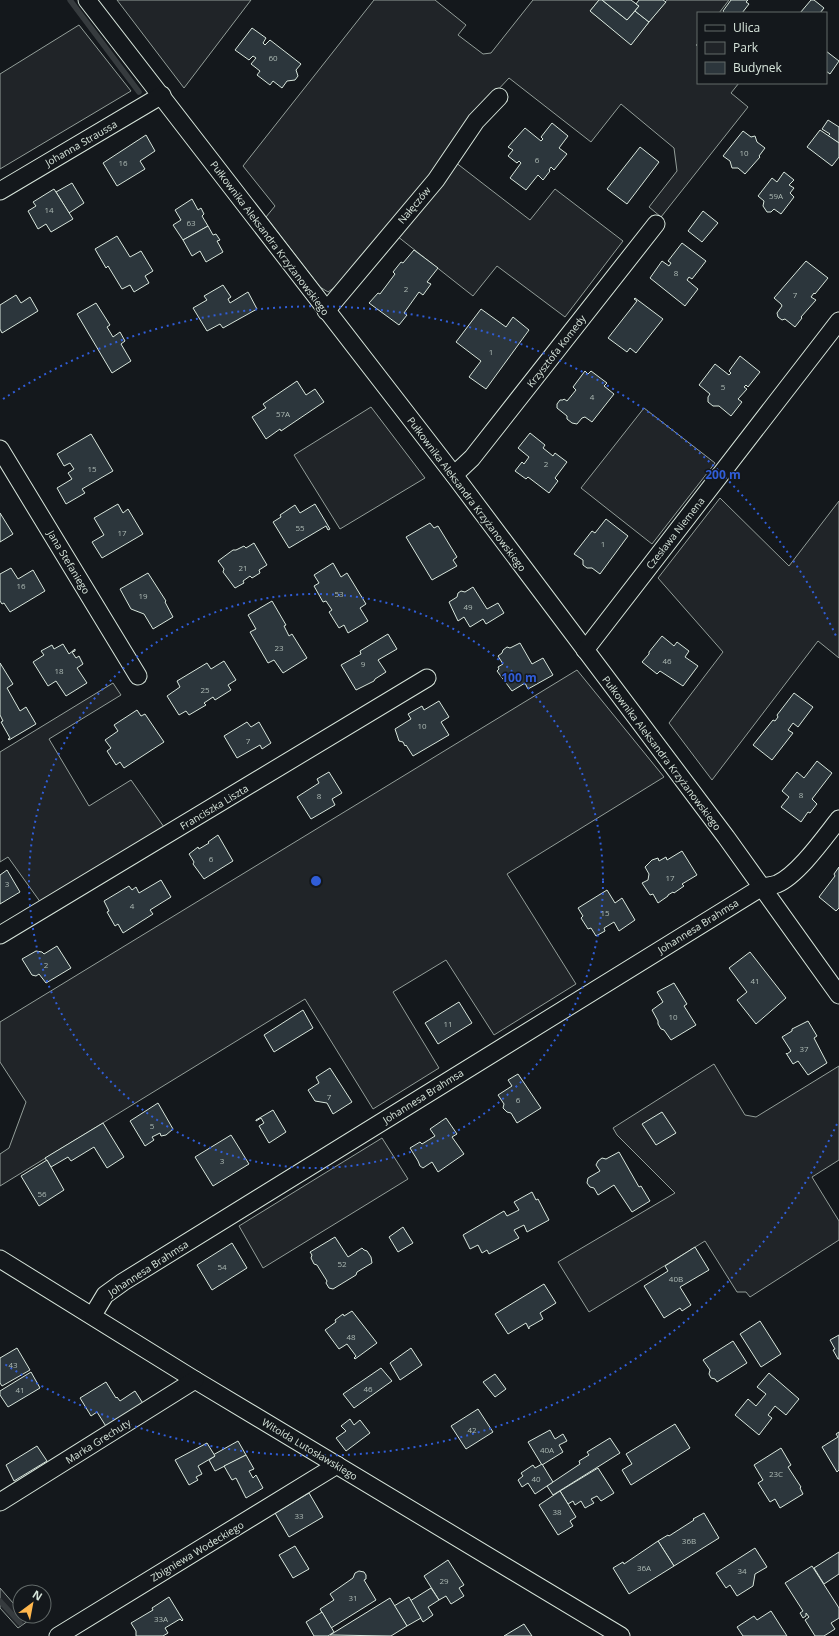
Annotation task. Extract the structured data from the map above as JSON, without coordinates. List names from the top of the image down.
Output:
{
  "streets": {
    "street": [
      "Johanna Straussa",
      "Nałęczów",
      "Pułkownika Aleksandra Krzyżanowskiego",
      "Krzysztofa Komedy",
      "Czesława Niemena",
      "Jana Stefaniego",
      "Franciszka Liszta",
      "Johannesa Brahmsa",
      "Marka Grechuty",
      "Witolda Lutosławskiego",
      "Zbigniewa Wodeckiego"
    ]
  },
  "crossings": [
    ["Johanna Straussa", "Pułkownika Aleksandra Krzyżanowskiego"],
    ["Nałęczów", "Pułkownika Aleksandra Krzyżanowskiego"],
    ["Pułkownika Aleksandra Krzyżanowskiego", "Krzysztofa Komedy"],
    ["Pułkownika Aleksandra Krzyżanowskiego", "Czesława Niemena"],
    ["Pułkownika Aleksandra Krzyżanowskiego", "Johannesa Brahmsa"],
    ["Johannesa Brahmsa", "Witolda Lutosławskiego"],
    ["Marka Grechuty", "Witolda Lutosławskiego"],
    ["Witolda Lutosławskiego", "Zbigniewa Wodeckiego"]
  ],
  "house_numbers": [
    "60",
    "10",
    "6",
    "16",
    "59A",
    "14",
    "63",
    "8",
    "2",
    "7",
    "1",
    "5",
    "4",
    "57A",
    "2",
    "15",
    "55",
    "17",
    "1",
    "21",
    "16",
    "53",
    "19",
    "49",
    "23",
    "46",
    "9",
    "18",
    "25",
    "10",
    "7",
    "8",
    "8",
    "6",
    "17",
    "3",
    "4",
    "15",
    "2",
    "41",
    "10",
    "11",
    "37",
    "7",
    "6",
    "5",
    "3",
    "56",
    "52",
    "54",
    "40B",
    "48",
    "43",
    "46",
    "41",
    "42",
    "40A",
    "23C",
    "40",
    "38",
    "33",
    "36B",
    "36A",
    "34",
    "29",
    "31",
    "33A"
  ],
  "legend": ["Ulica", "Park", "Budynek"],
  "north": "top right",
  "rings": ["200 m", "100 m"]
}
